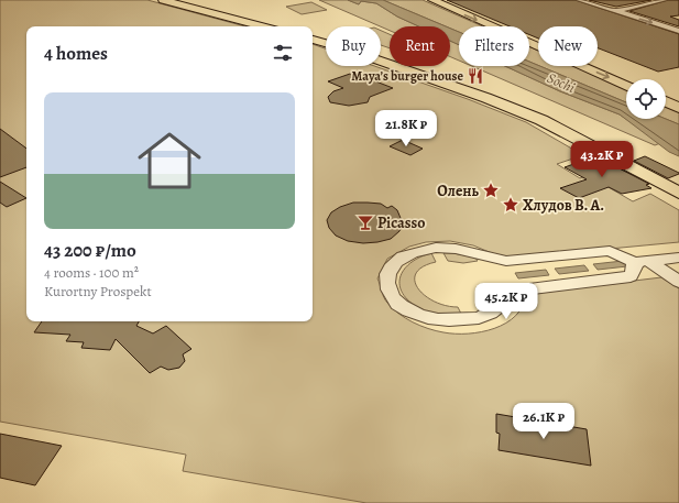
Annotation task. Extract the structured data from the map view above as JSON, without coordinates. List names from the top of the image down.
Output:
{
  "water": ["Sochi"],
  "places": {
    "restaurant": ["Maya’s burger house"],
    "place": ["Олень", "Хлудов В. А."],
    "bar": ["Picasso"]
  },
  "page": {
    "chip": [
      "Buy",
      "Rent",
      "Filters",
      "New"
    ],
    "heading": "4 homes",
    "list": [
      {
        "name": "43 200 ₽/mo",
        "note": "4 rooms · 100 m² · Kurortny Prospekt"
      }
    ],
    "price": [
      "21.8K ₽",
      "43.2K ₽",
      "45.2K ₽",
      "26.1K ₽"
    ]
  }
}
